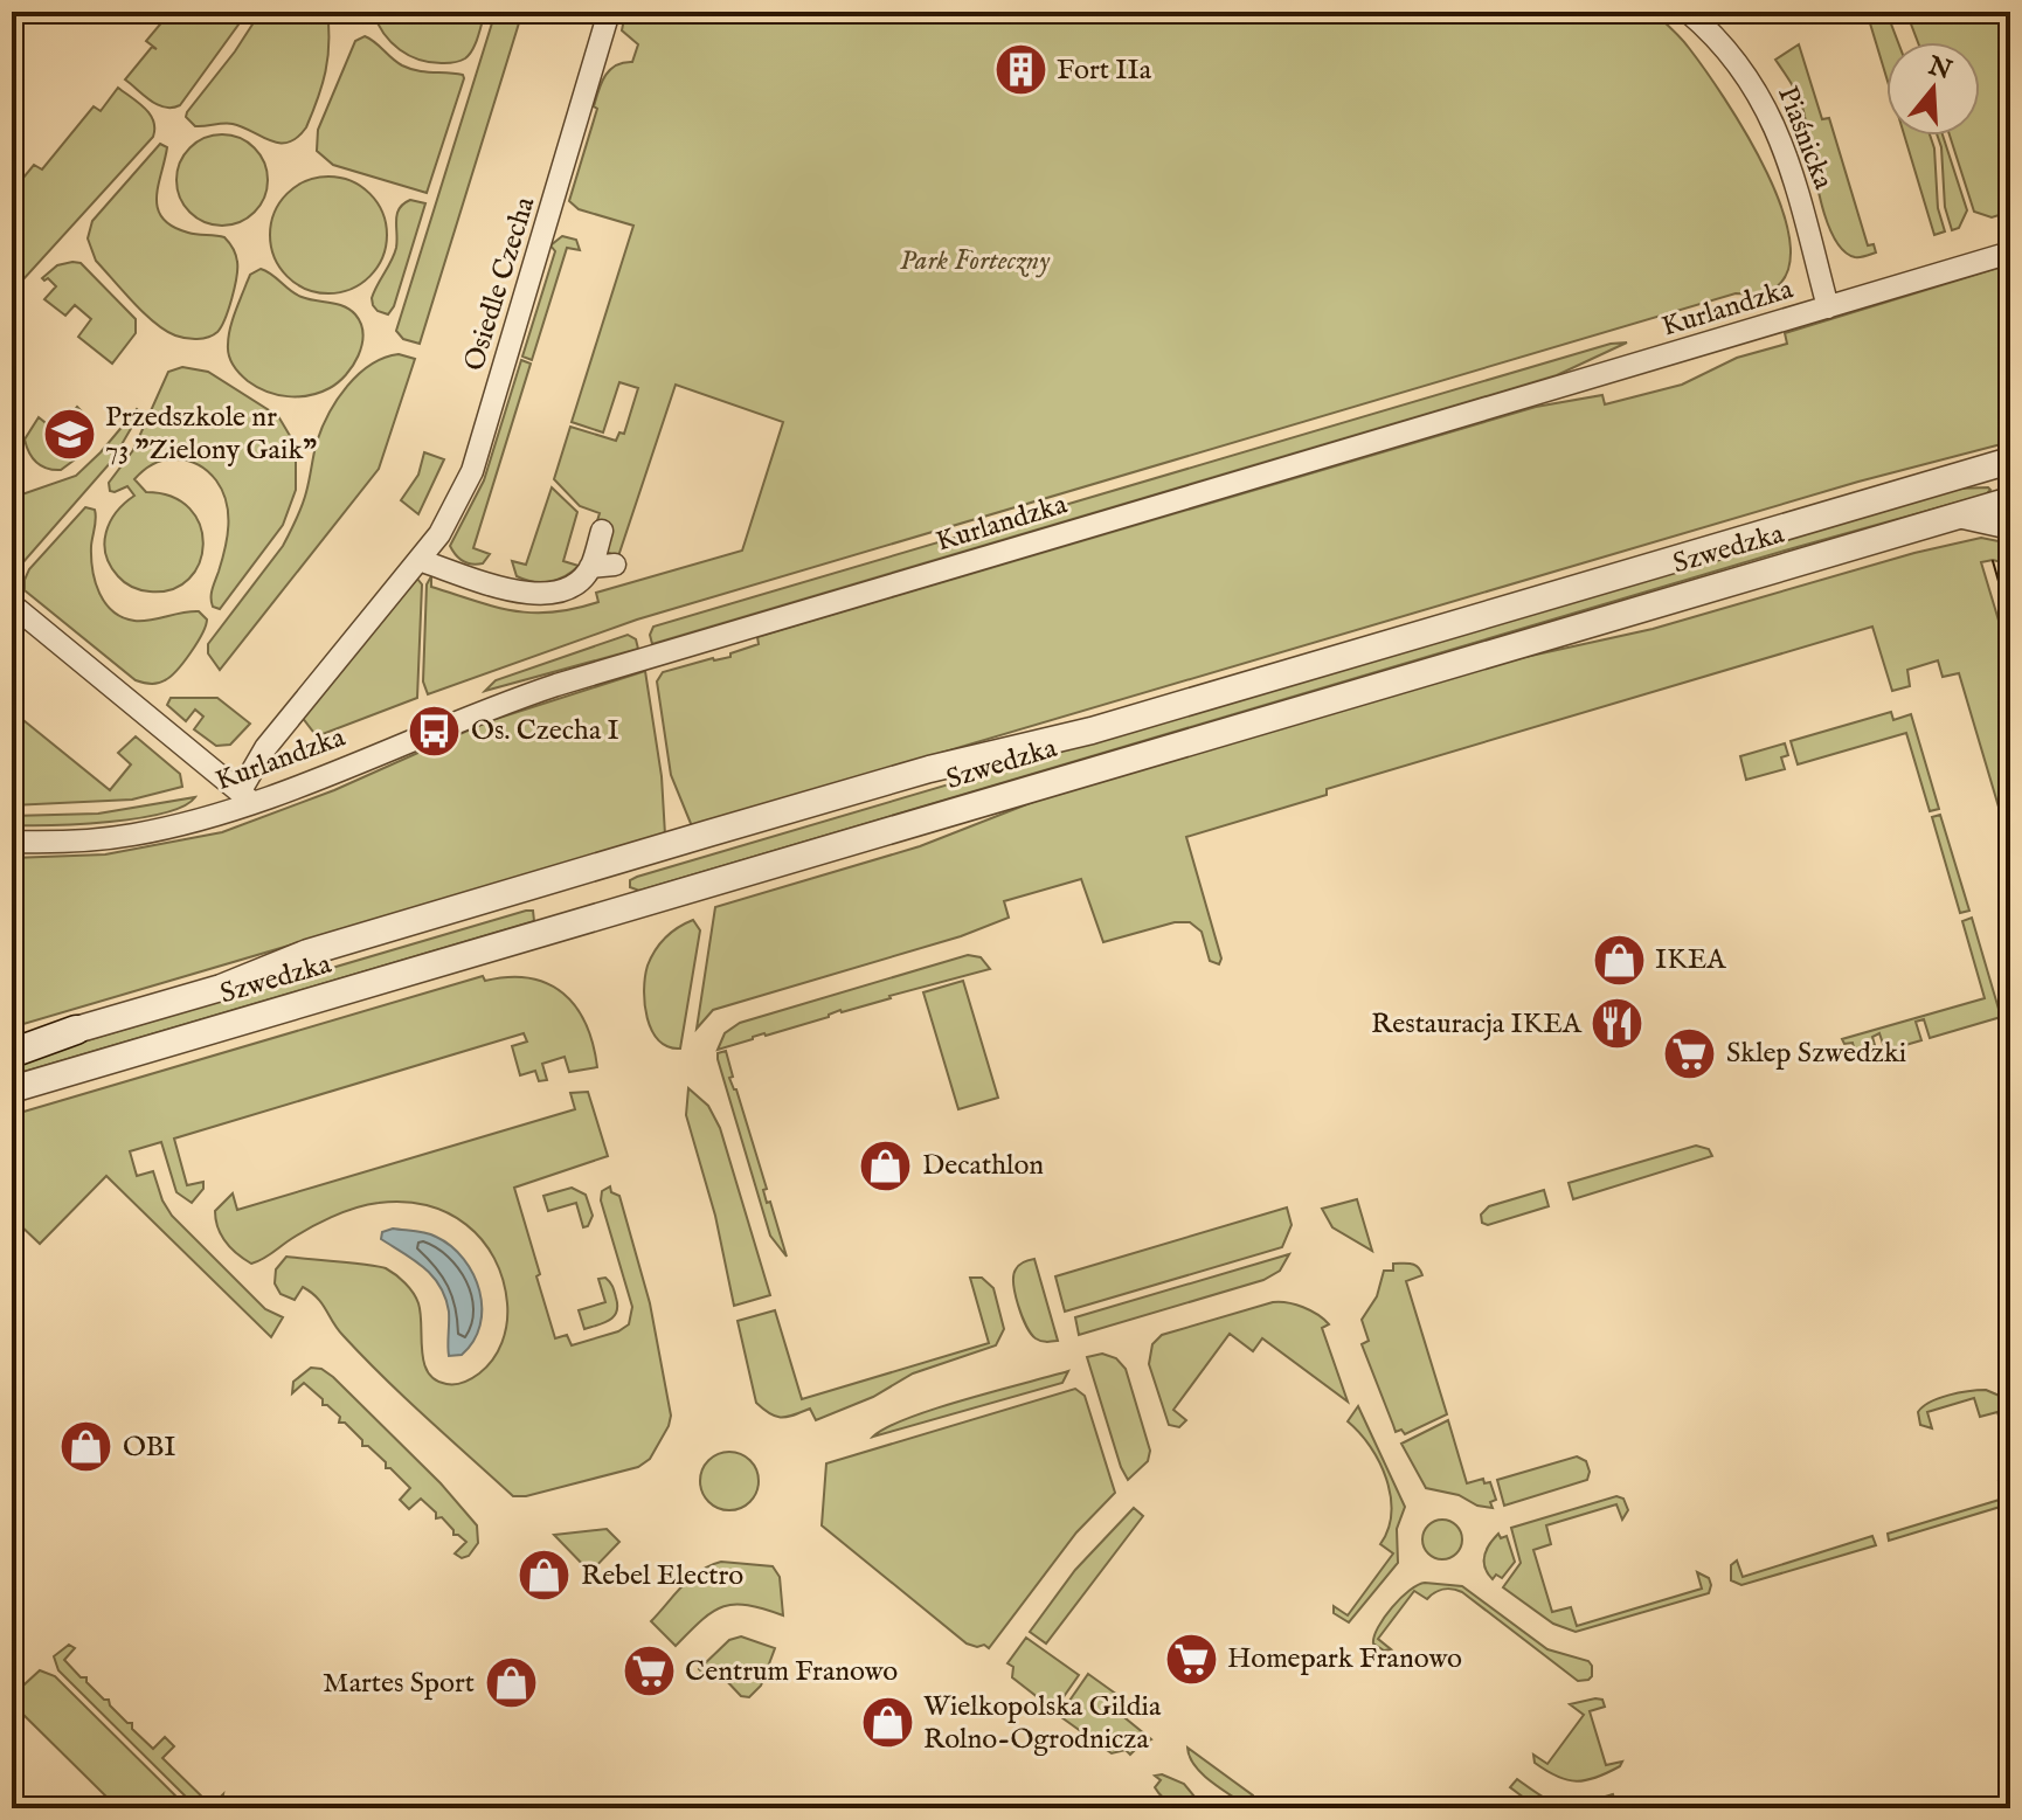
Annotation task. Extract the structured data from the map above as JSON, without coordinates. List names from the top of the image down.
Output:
{
  "streets": {
    "street": [
      "Piaśnicka",
      "Osiedle Czecha",
      "Kurlandzka",
      "Szwedzka"
    ]
  },
  "crossings": [
    ["Piaśnicka", "Kurlandzka"],
    ["Osiedle Czecha", "Kurlandzka"]
  ],
  "parks": ["Park Forteczny"],
  "places": {
    "building": ["Fort IIa"],
    "school or university": ["Przedszkole nr 73 \"Zielony Gaik\""],
    "bus stop": ["Os. Czecha I"],
    "shop": [
      "IKEA",
      "Decathlon",
      "OBI",
      "Rebel Electro",
      "Martes Sport",
      "Wielkopolska Gildia Rolno-Ogrodnicza"
    ],
    "restaurant": ["Restauracja IKEA"],
    "supermarket": ["Sklep Szwedzki", "Homepark Franowo", "Centrum Franowo"]
  },
  "north": "top"
}
